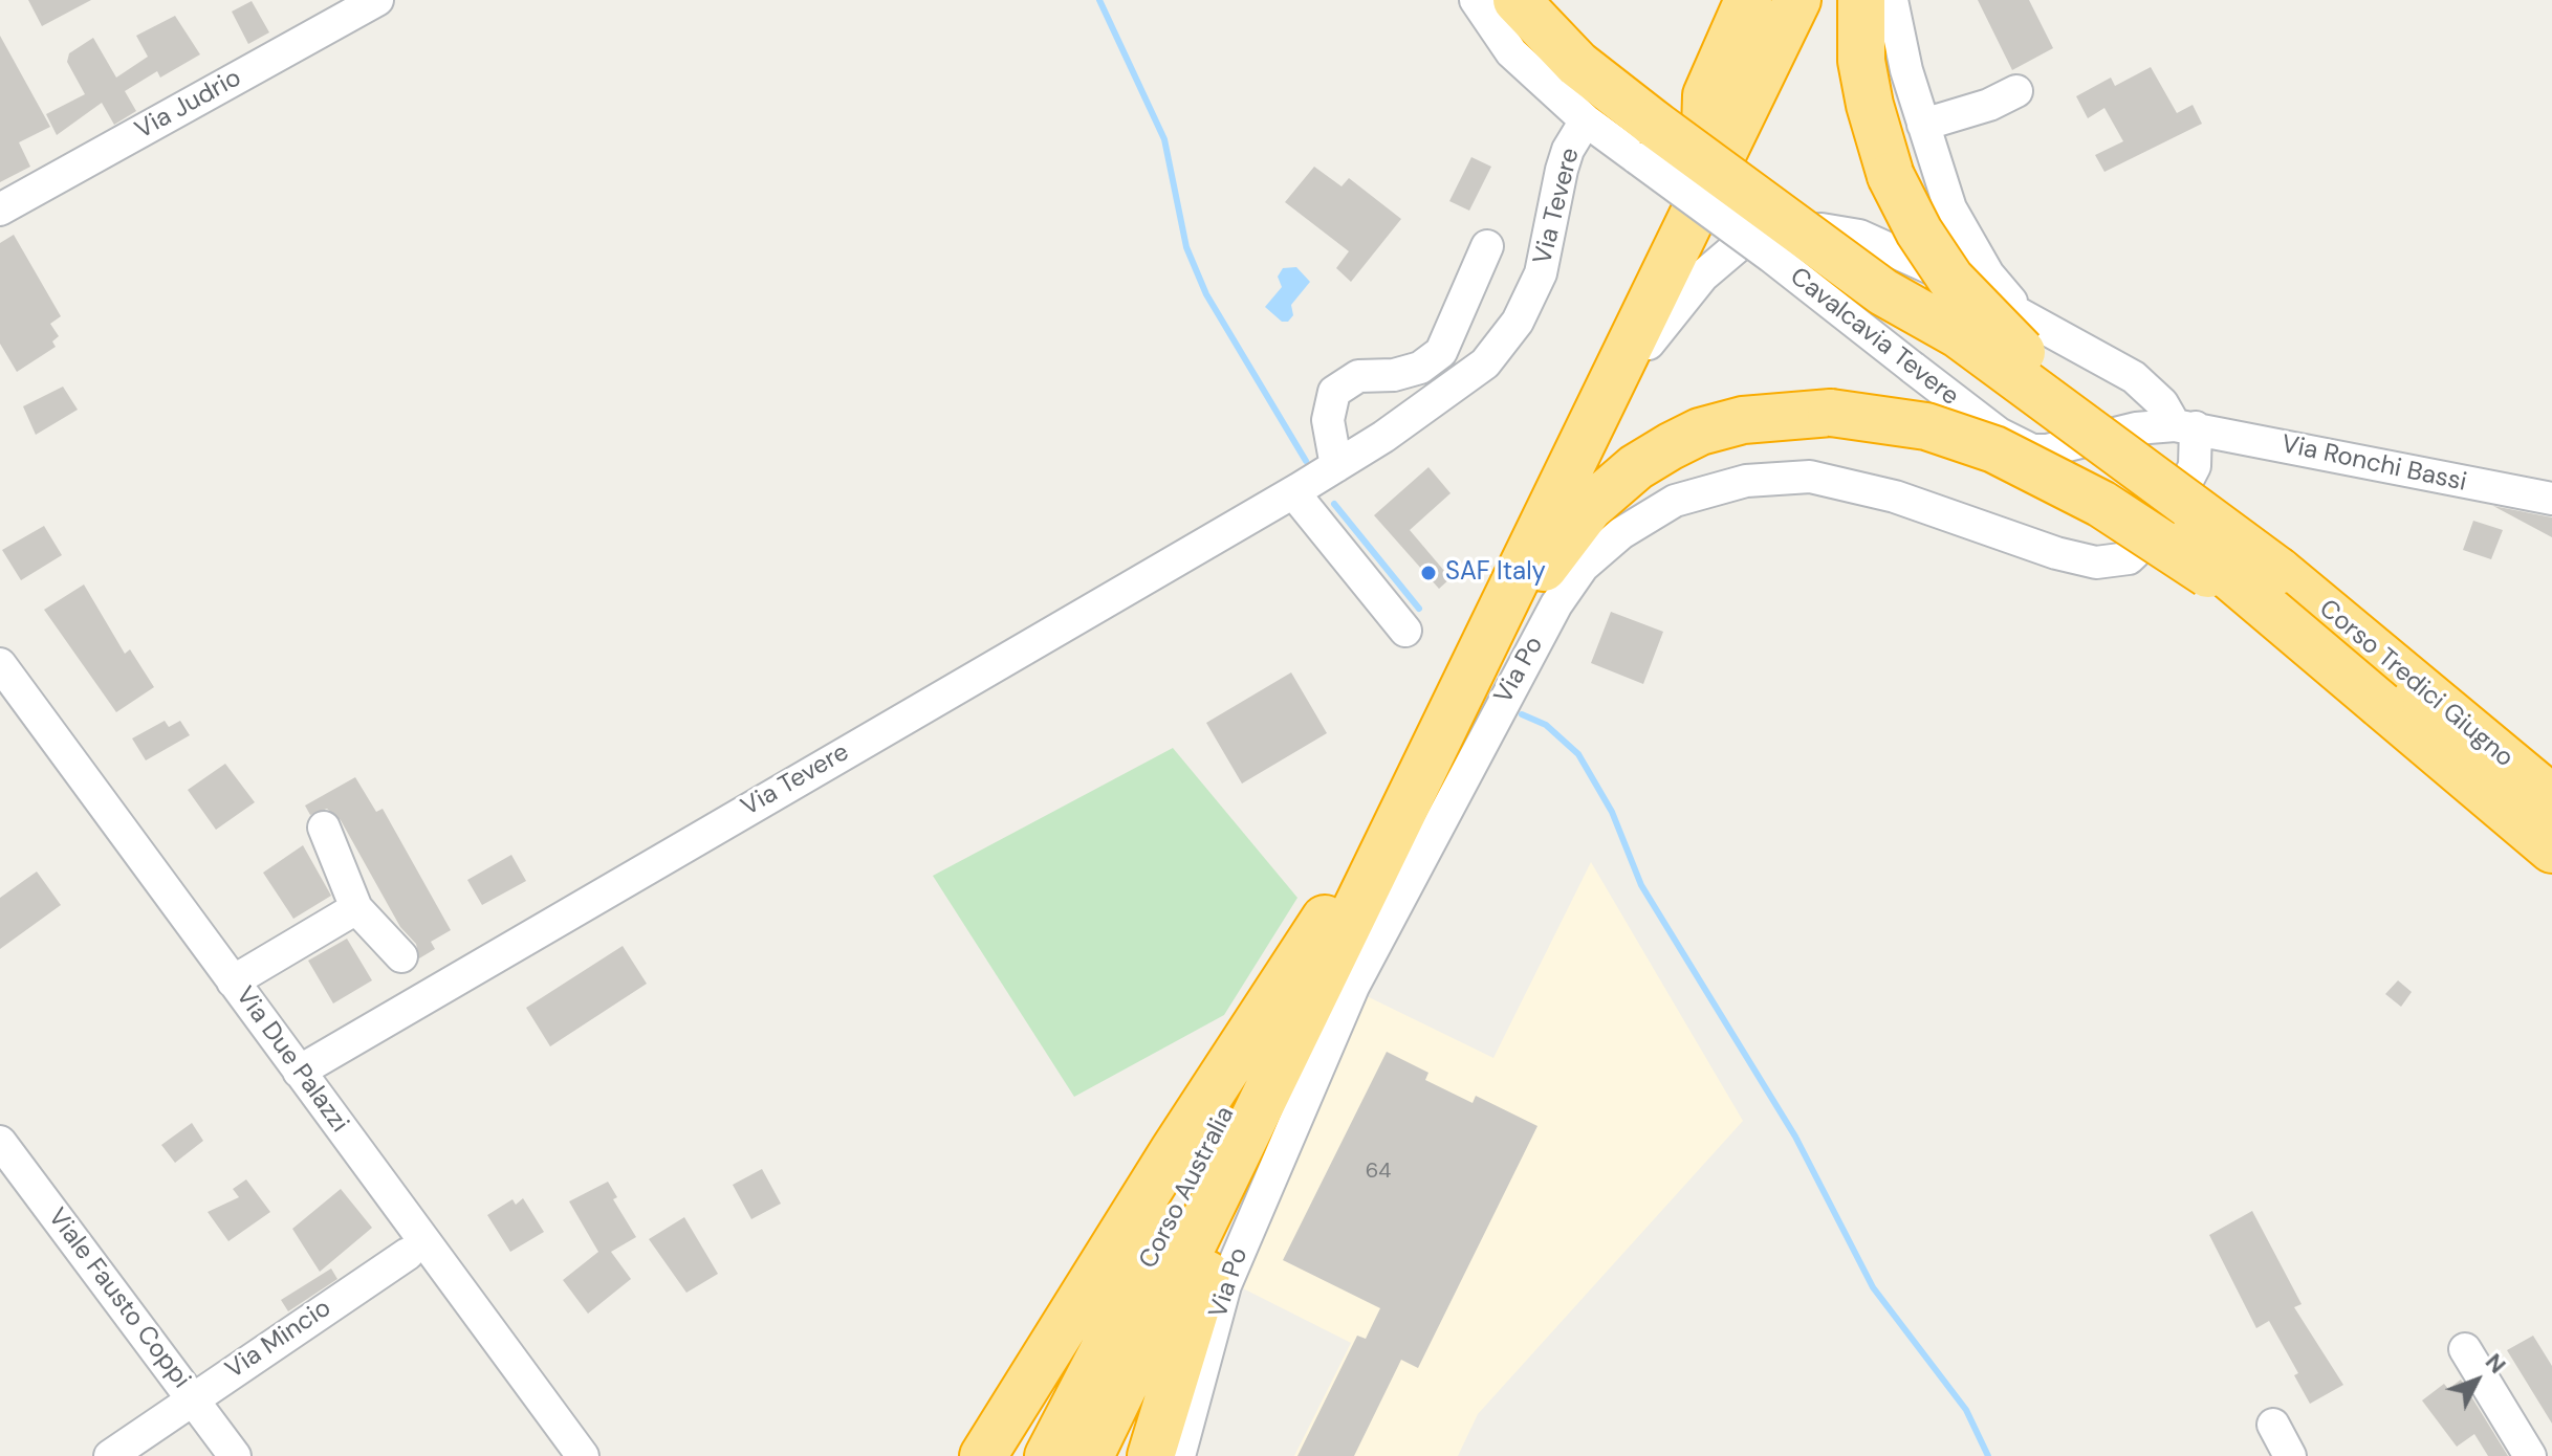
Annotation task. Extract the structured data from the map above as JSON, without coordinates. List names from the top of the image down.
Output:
{
  "streets": {
    "highway": ["Via Po", "Corso Tredici Giugno", "Corso Australia"],
    "street": [
      "Via Judrio",
      "Via Tevere",
      "Cavalcavia Tevere",
      "Via Ronchi Bassi",
      "Via Due Palazzi",
      "Viale Fausto Coppi",
      "Via Mincio"
    ]
  },
  "crossings": [
    ["Via Tevere", "Cavalcavia Tevere"],
    ["Via Tevere", "Via Due Palazzi"],
    ["Cavalcavia Tevere", "Via Ronchi Bassi"],
    ["Cavalcavia Tevere", "Via Po"],
    ["Via Ronchi Bassi", "Via Po"],
    ["Via Po", "Corso Australia"],
    ["Viale Fausto Coppi", "Via Mincio"]
  ],
  "places": ["SAF Italy"],
  "house_numbers": ["64"],
  "north": "top right"
}
